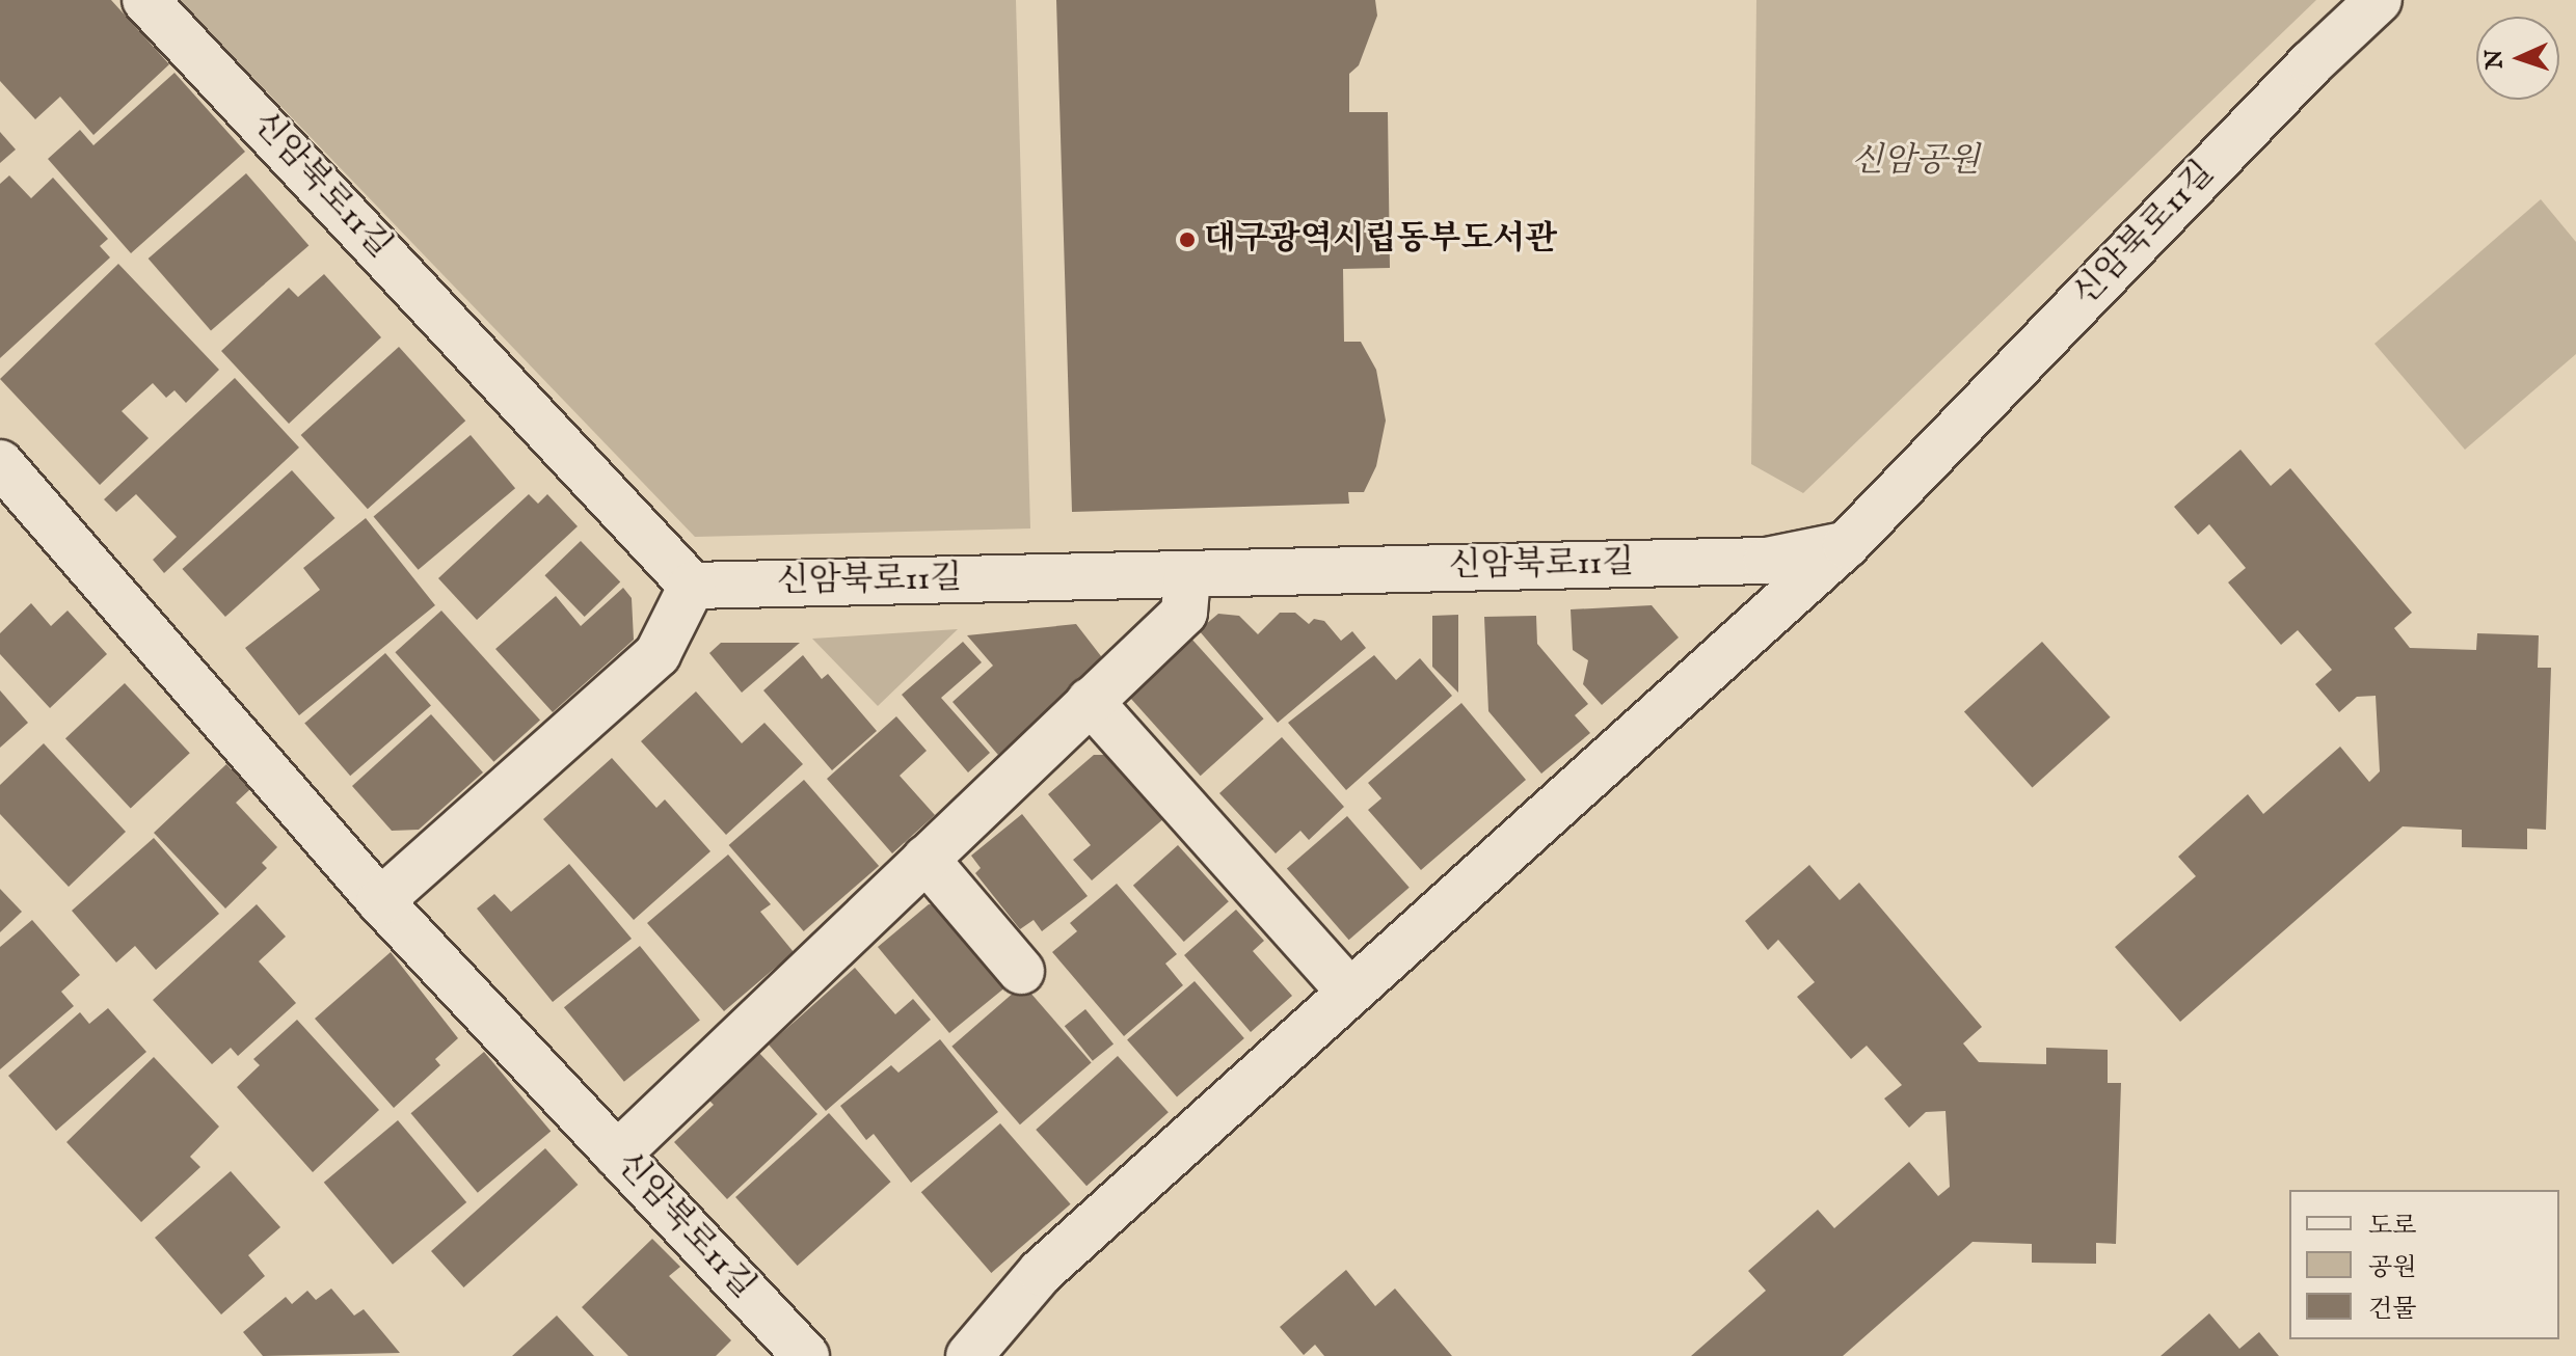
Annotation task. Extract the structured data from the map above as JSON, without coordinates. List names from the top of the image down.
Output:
{
  "streets": {
    "street": ["신암북로11길"]
  },
  "parks": ["신암공원"],
  "places": ["대구광역시립동부도서관"],
  "legend": ["도로", "공원", "건물"],
  "north": "left"
}
